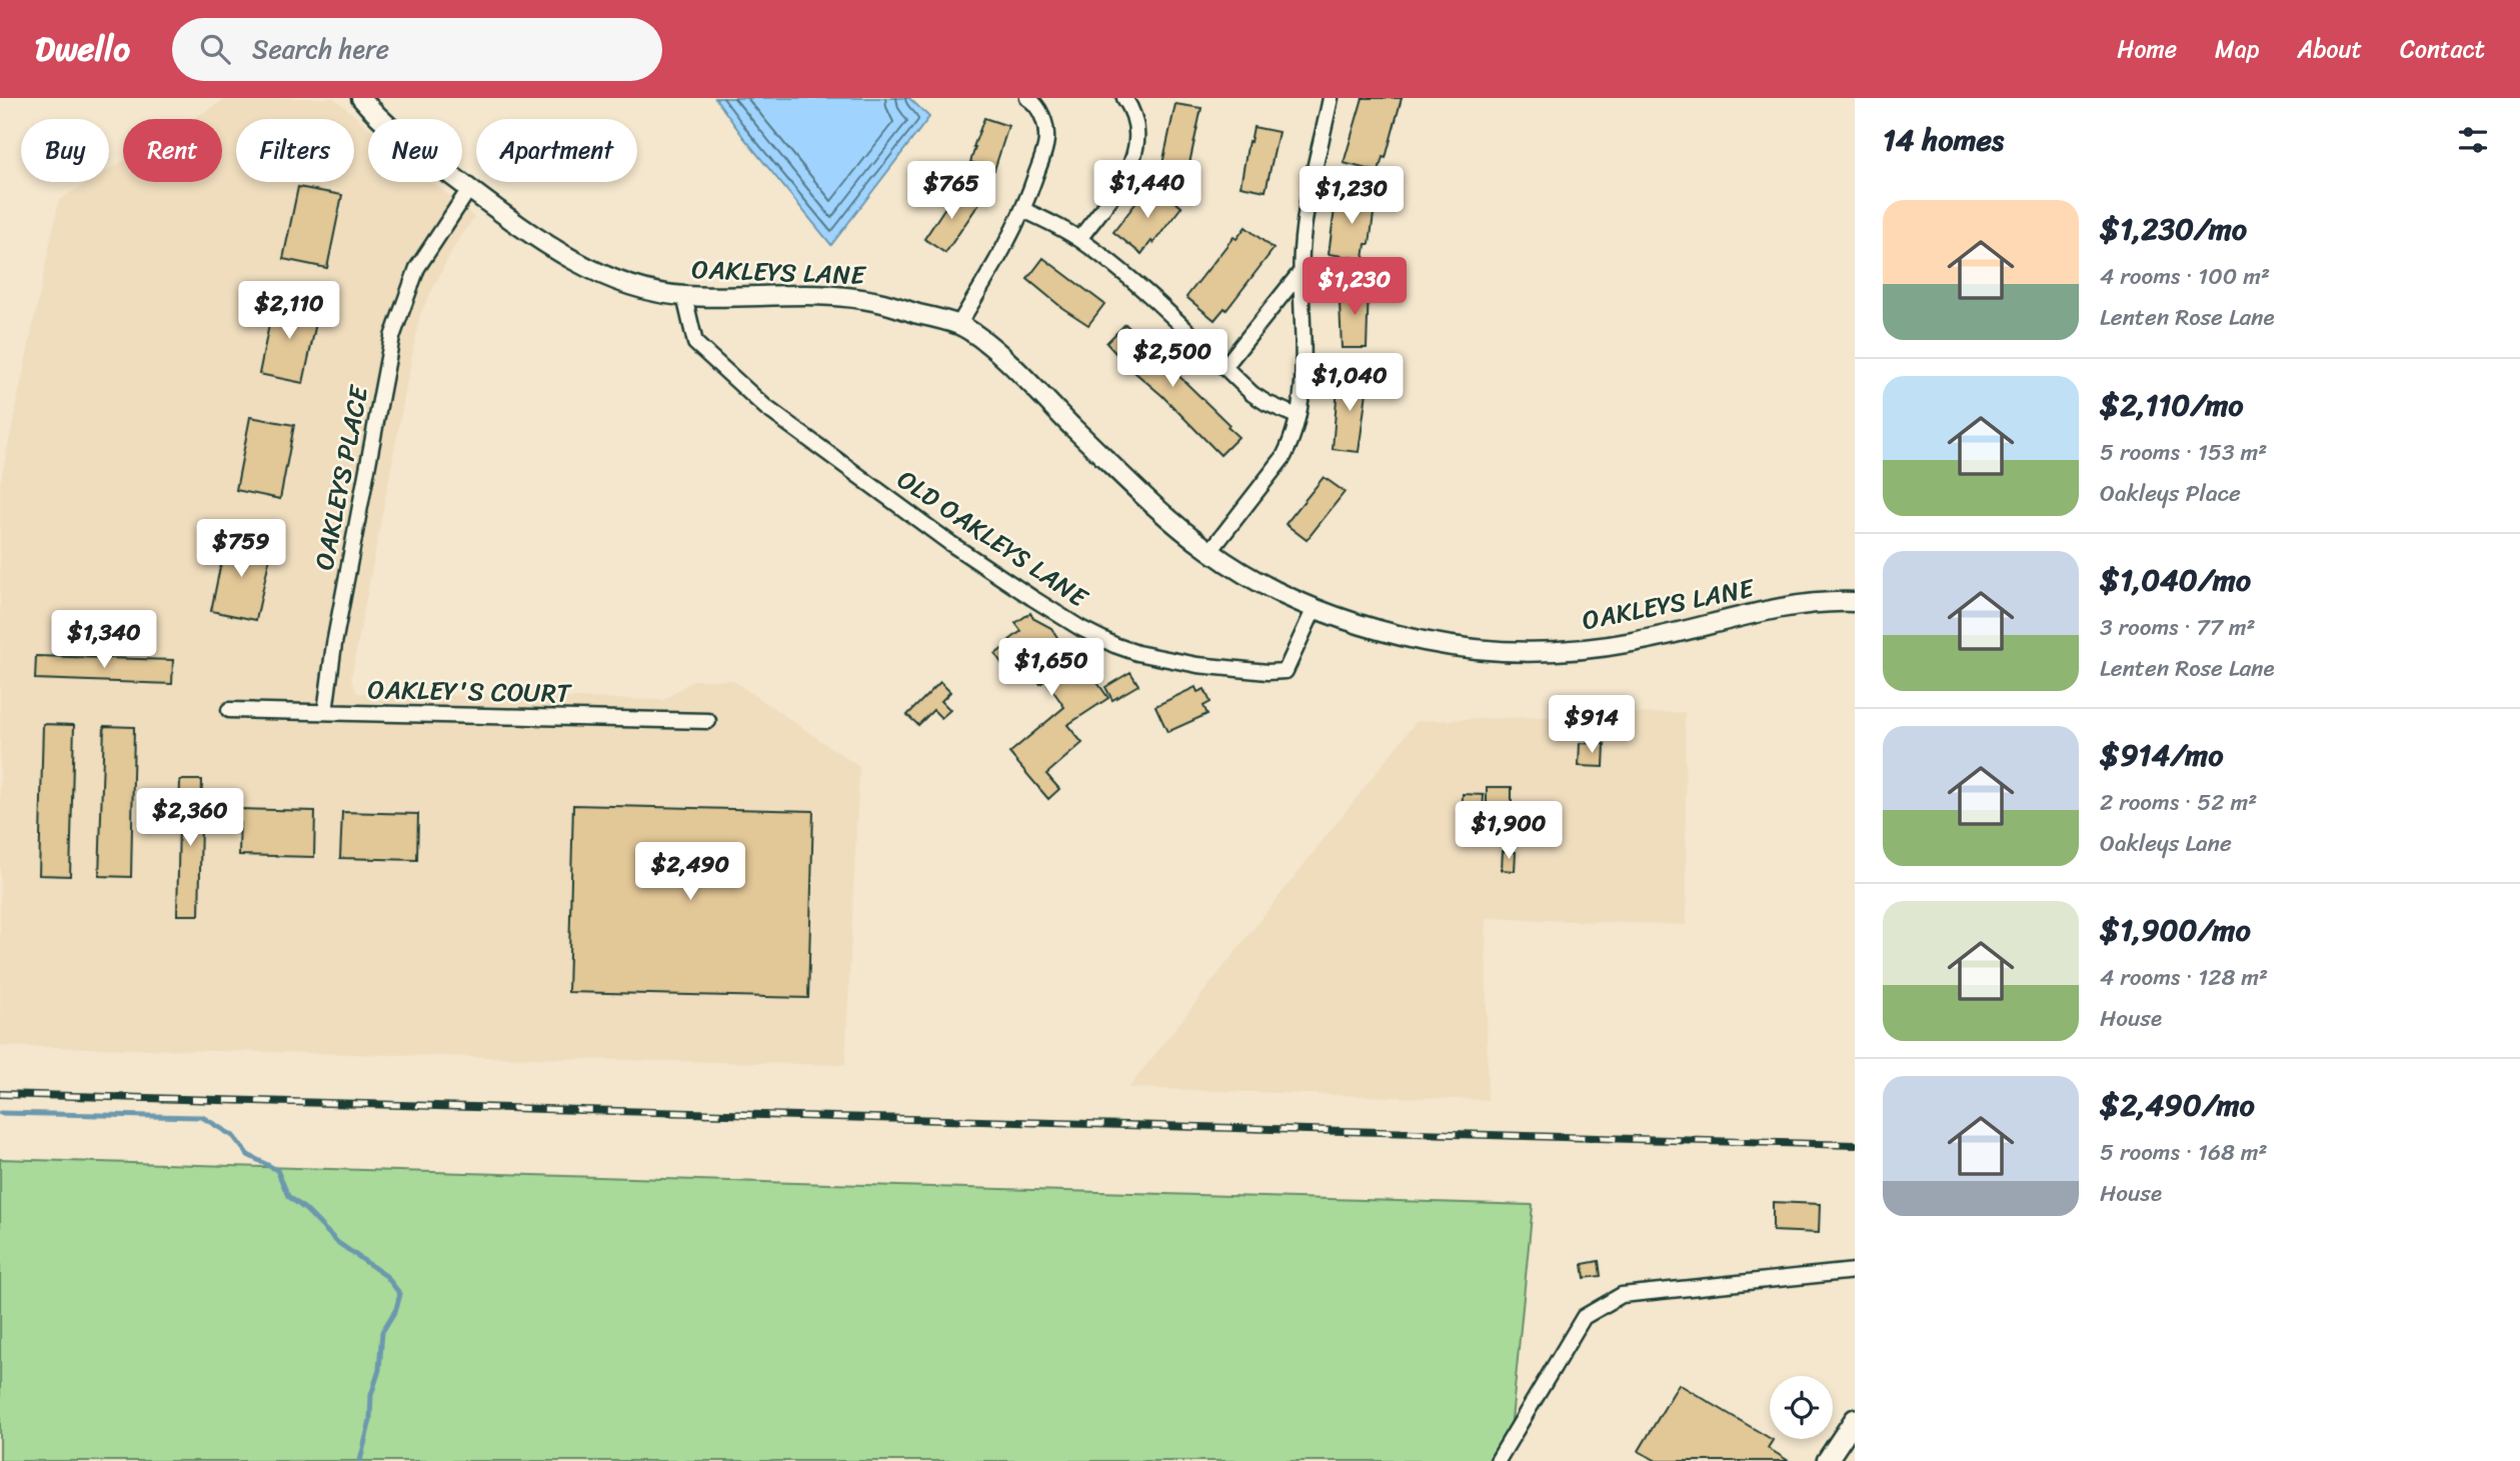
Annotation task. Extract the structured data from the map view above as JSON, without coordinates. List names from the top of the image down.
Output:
{
  "streets": {
    "street": [
      "OAKLEYS LANE",
      "OAKLEYS PLACE",
      "OLD OAKLEYS LANE",
      "OAKLEY'S COURT"
    ]
  },
  "crossings": [
    ["OAKLEYS LANE", "OAKLEYS PLACE"],
    ["OAKLEYS LANE", "OLD OAKLEYS LANE"],
    ["OAKLEYS PLACE", "OAKLEY'S COURT"]
  ],
  "page": {
    "header": "Dwello",
    "search": "Search here",
    "nav": [
      "Home",
      "Map",
      "About",
      "Contact"
    ],
    "heading": "14 homes",
    "chip": [
      "Buy",
      "Rent",
      "Filters",
      "New",
      "Apartment"
    ],
    "price": [
      "$1,440",
      "$765",
      "$1,230",
      "$1,230",
      "$2,110",
      "$2,500",
      "$1,040",
      "$759",
      "$1,340",
      "$1,650",
      "$914",
      "$2,360",
      "$1,900",
      "$2,490"
    ],
    "list": [
      {
        "name": "$1,230/mo",
        "note": "4 rooms · 100 m² · Lenten Rose Lane"
      },
      {
        "name": "$2,110/mo",
        "note": "5 rooms · 153 m² · Oakleys Place"
      },
      {
        "name": "$1,040/mo",
        "note": "3 rooms · 77 m² · Lenten Rose Lane"
      },
      {
        "name": "$914/mo",
        "note": "2 rooms · 52 m² · Oakleys Lane"
      },
      {
        "name": "$1,900/mo",
        "note": "4 rooms · 128 m² · House"
      },
      {
        "name": "$2,490/mo",
        "note": "5 rooms · 168 m² · House"
      }
    ]
  }
}
